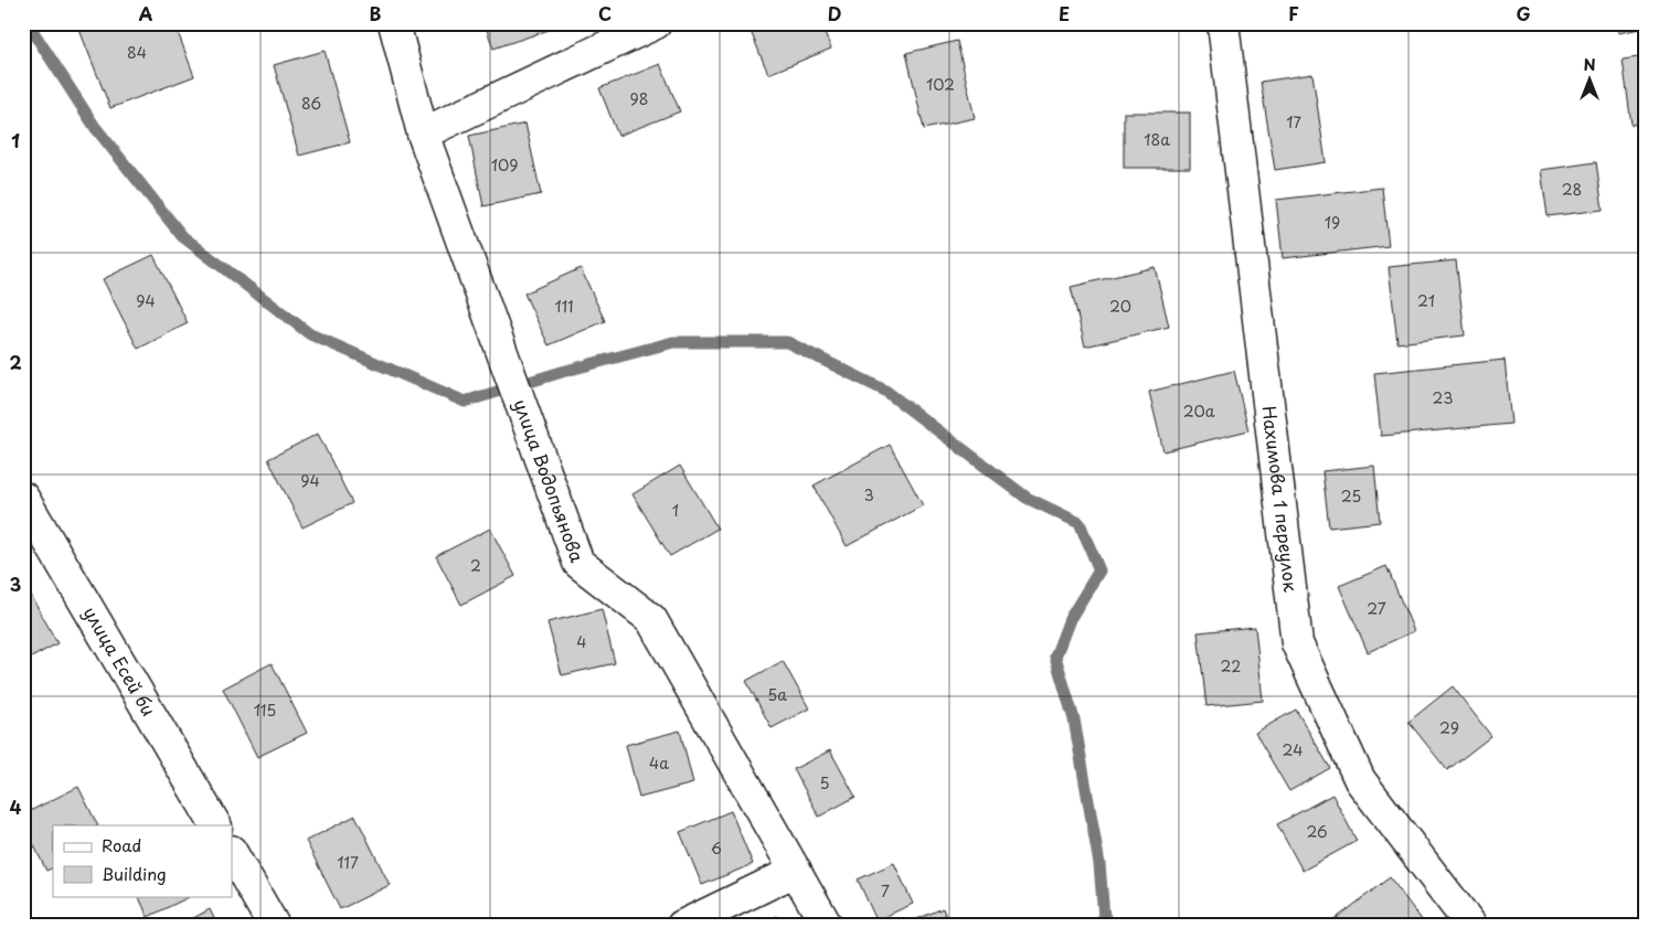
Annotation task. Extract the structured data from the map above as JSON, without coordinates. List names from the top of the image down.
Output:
{
  "streets": {
    "street": ["улица Водопьянова", "Нахимова 1 переулок", "улица Есей би"]
  },
  "house_numbers": [
    "84",
    "102",
    "98",
    "86",
    "17",
    "18а",
    "109",
    "28",
    "19",
    "94",
    "21",
    "111",
    "20",
    "23",
    "20а",
    "94",
    "3",
    "25",
    "1",
    "2",
    "27",
    "4",
    "22",
    "5а",
    "115",
    "29",
    "24",
    "4а",
    "5",
    "26",
    "6",
    "117",
    "7"
  ],
  "legend": ["Road", "Building"],
  "north": "top",
  "grid": {
    "columns": [
      "A",
      "B",
      "C",
      "D",
      "E",
      "F",
      "G"
    ],
    "rows": [
      "1",
      "2",
      "3",
      "4"
    ]
  }
}
